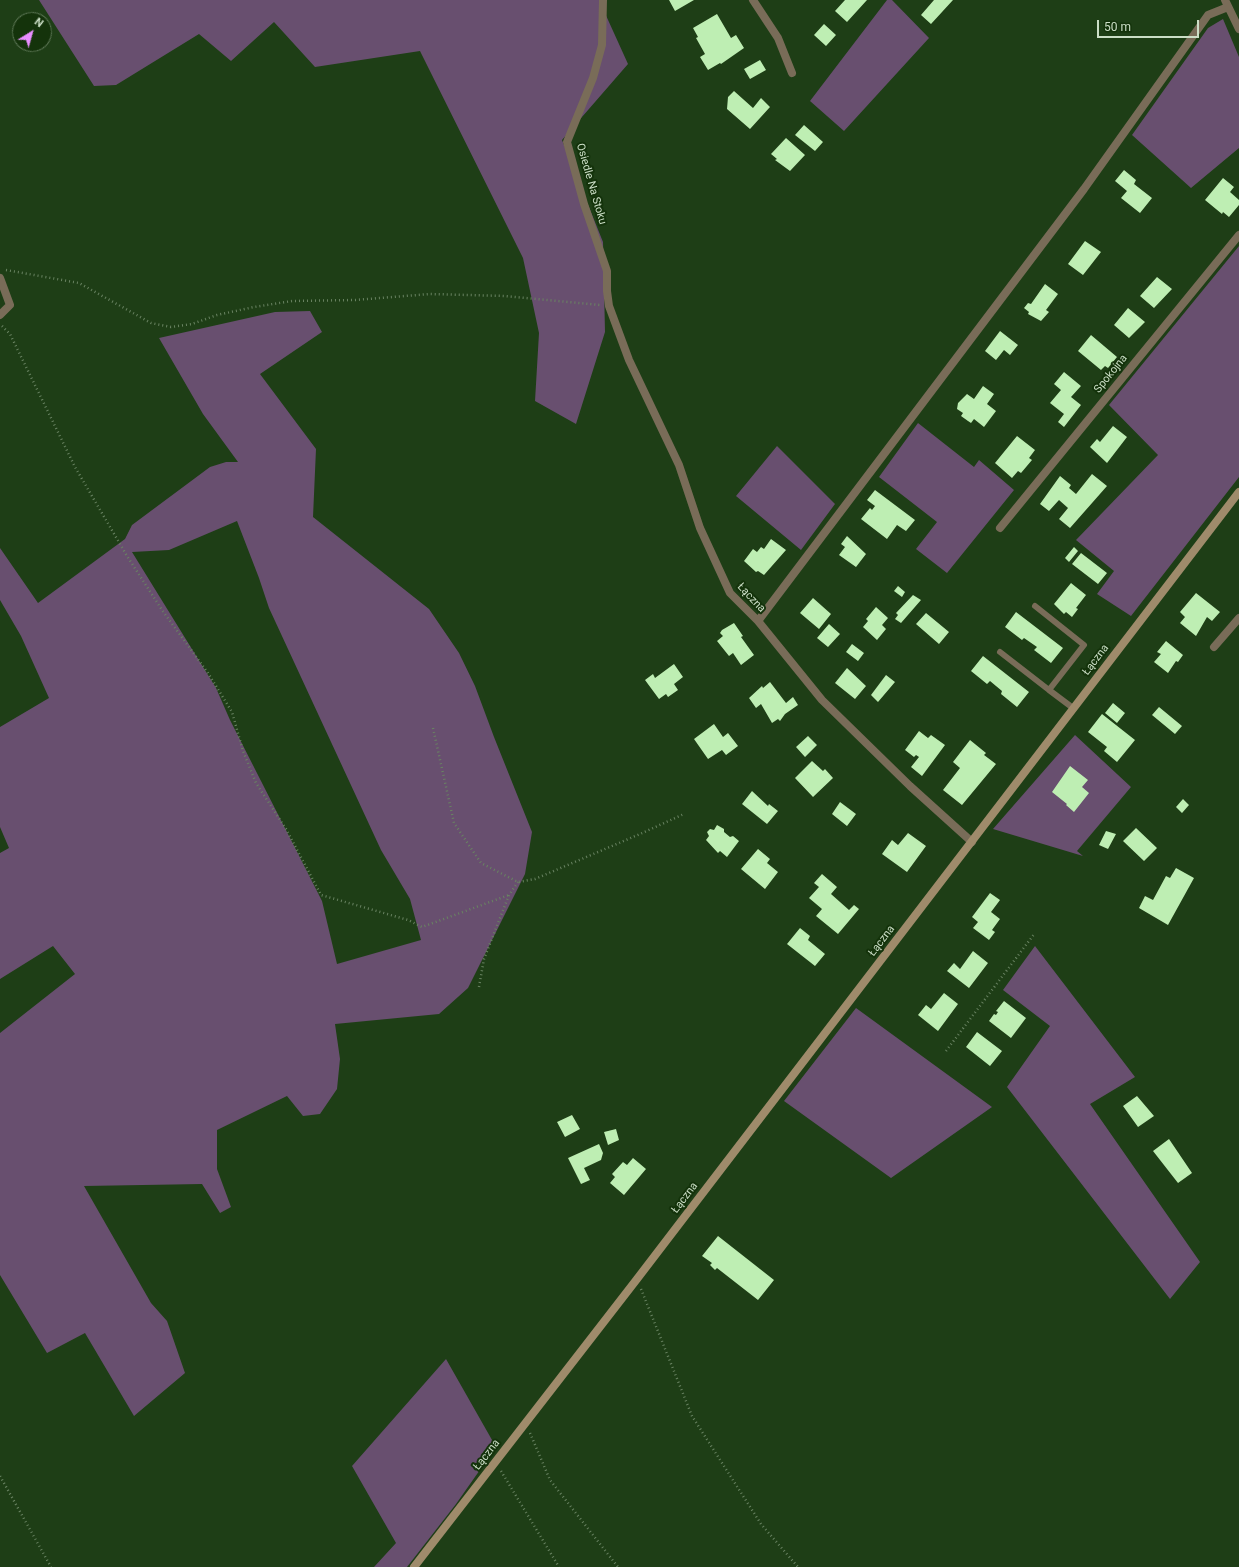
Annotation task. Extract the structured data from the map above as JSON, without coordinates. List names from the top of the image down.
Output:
{
  "streets": {
    "street": ["Osiedle Na Stoku", "Spokojna", "Łączna"]
  },
  "crossings": [
    ["Osiedle Na Stoku", "Łączna"]
  ],
  "scale_bar": "50 m",
  "north": "top right"
}
